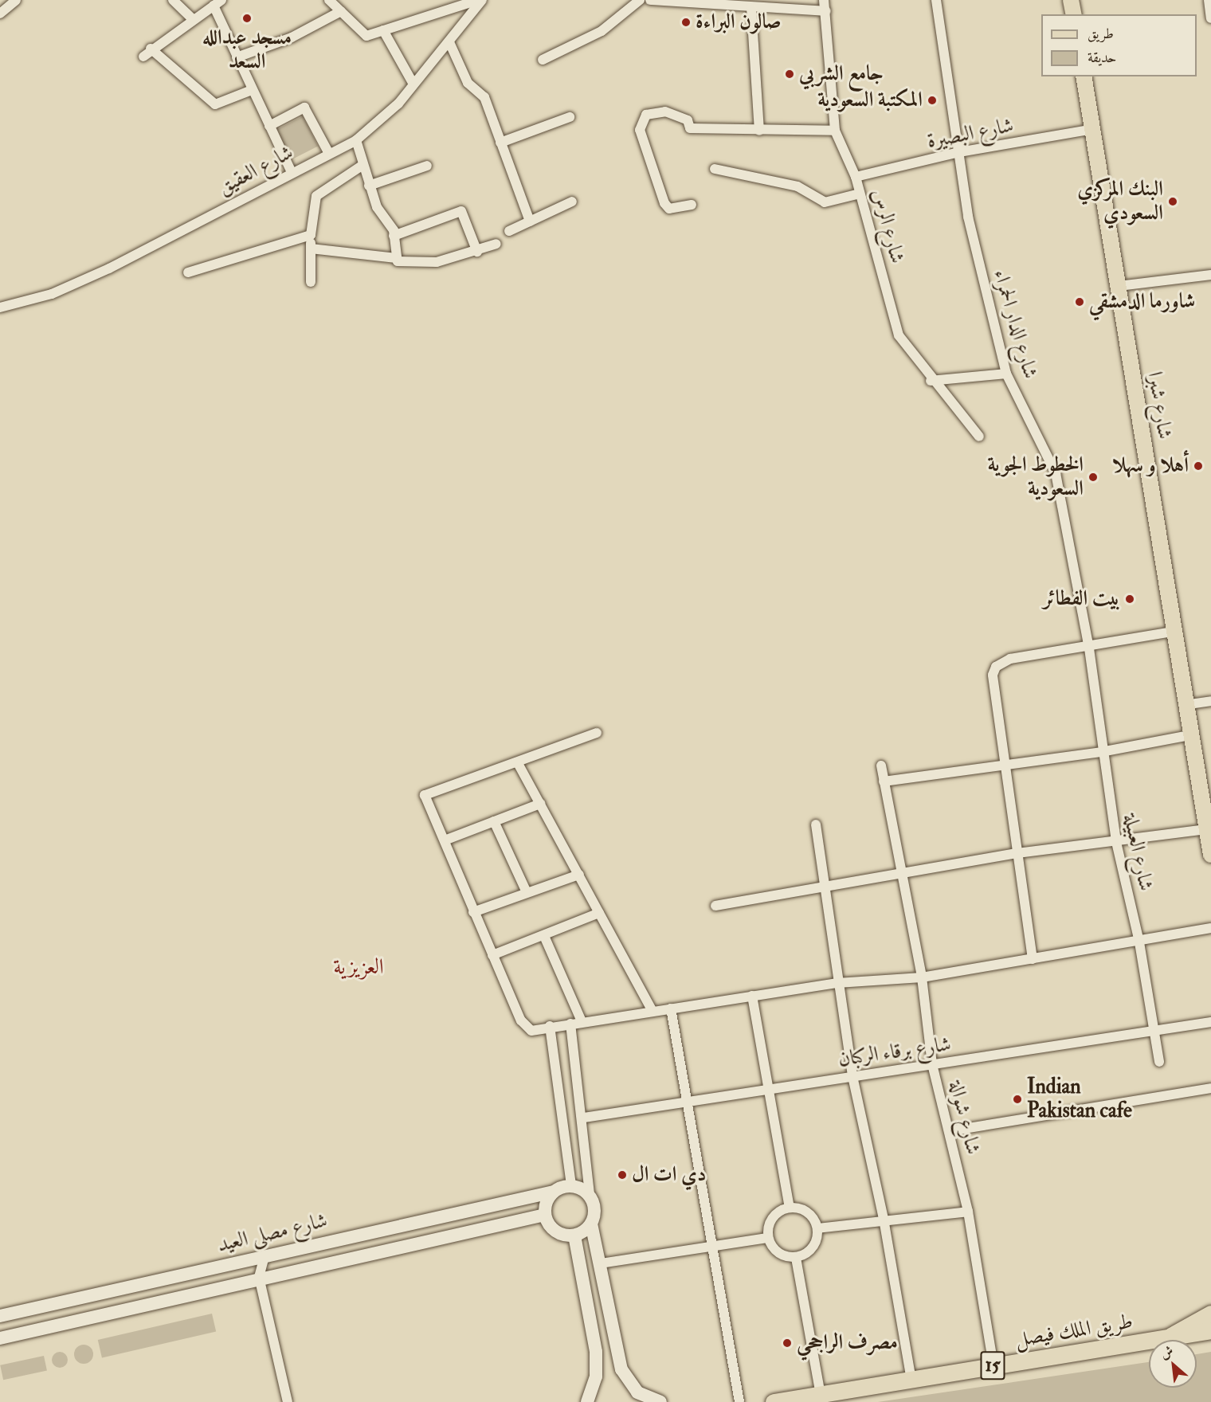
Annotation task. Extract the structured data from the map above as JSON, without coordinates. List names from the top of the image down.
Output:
{
  "streets": {
    "highway": ["طريق الملك فيصل", "15"],
    "main road": ["شارع شبرا"],
    "street": [
      "شارع البصيرة",
      "شارع العقيق",
      "شارع الرس",
      "شارع الدار الحمراء",
      "شارع العبيلة",
      "شارع برقاء الركبان",
      "شارع شوالة",
      "شارع مصلى العيد"
    ]
  },
  "crossings": [
    ["شارع البصيرة", "شارع الرس"],
    ["شارع البصيرة", "شارع الدار الحمراء"],
    ["شارع البصيرة", "شارع شبرا"],
    ["شارع الدار الحمراء", "شارع العبيلة"],
    ["شارع العبيلة", "شارع برقاء الركبان"],
    ["شارع برقاء الركبان", "شارع شوالة"],
    ["شارع شوالة", "طريق الملك فيصل"]
  ],
  "districts": ["العزيزية"],
  "places": [
    "مسجد عبدالله السعد",
    "صالون البراءة",
    "جامع الشربي",
    "المكتبة السعودية",
    "البنك المركزي السعودي",
    "شاورما الدمشقي",
    "أهلا و سهلا",
    "الخطوط الجوية السعودية",
    "بيت الفطائر",
    "Indian Pakistan cafe",
    "دي ات ال",
    "مصرف الراجحي"
  ],
  "legend": ["طريق", "حديقة"],
  "north": "top left"
}
